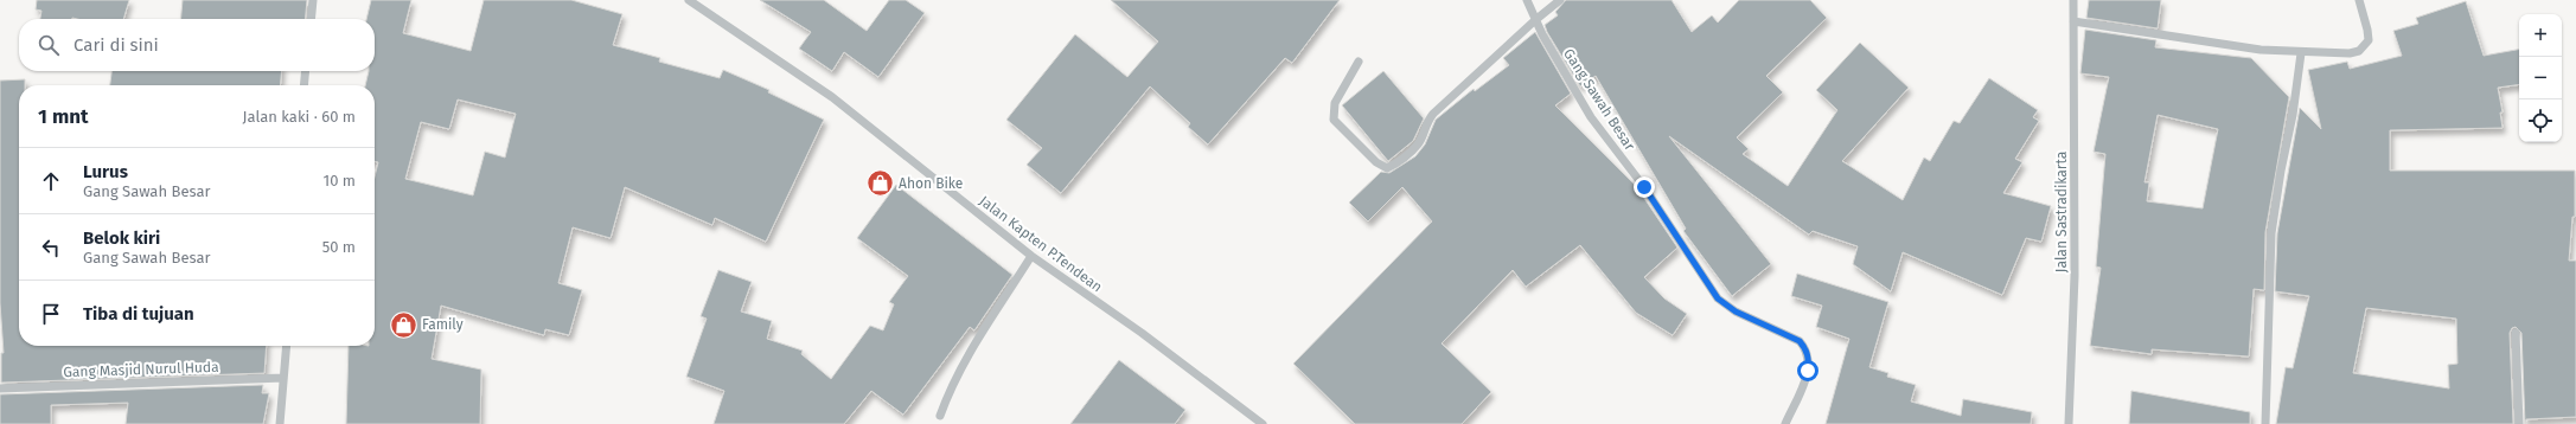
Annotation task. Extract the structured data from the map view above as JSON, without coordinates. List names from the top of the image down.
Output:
{
  "streets": {
    "street": [
      "Gang Sawah Besar",
      "Jalan Sastradikarta",
      "Jalan Kapten P.Tendean",
      "Gang Masjid Nurul Huda"
    ]
  },
  "places": {
    "shop": ["Ahon Bike", "Family"]
  },
  "page": {
    "map_buttons": ["+", "−"],
    "search": "Cari di sini",
    "heading": ["1 mnt", "Jalan kaki · 60 m"],
    "list": [
      ["Lurus", "Gang Sawah Besar", "10 m"],
      ["Belok kiri", "Gang Sawah Besar", "50 m"],
      "Tiba di tujuan"
    ]
  }
}
